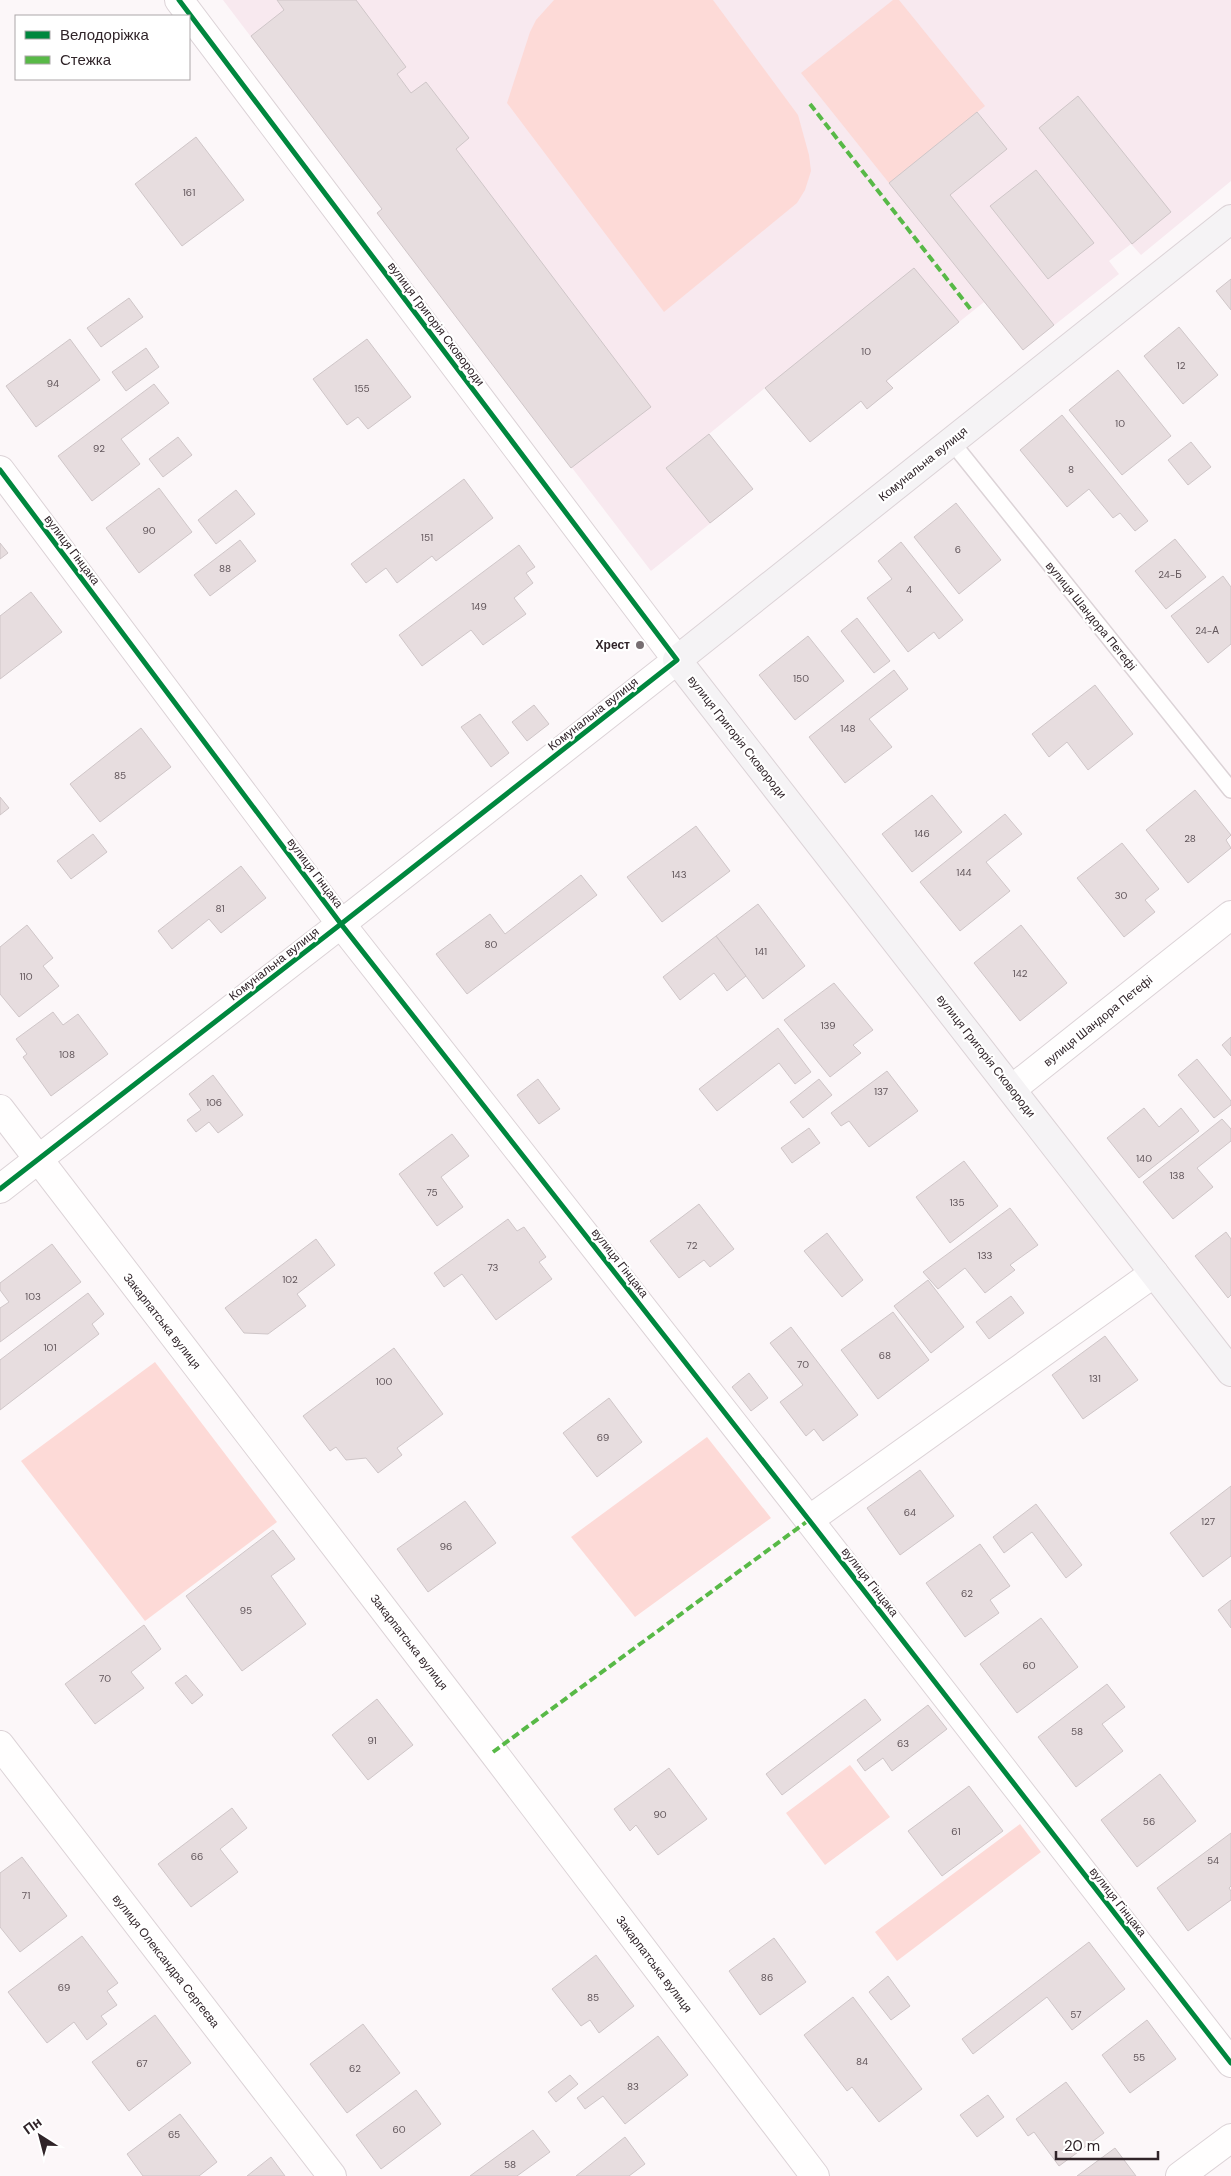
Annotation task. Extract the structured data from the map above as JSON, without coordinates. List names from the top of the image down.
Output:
{
  "streets": {
    "main road": ["вулиця Григорія Сковороди", "Комунальна вулиця"],
    "street": [
      "вулиця Гінцака",
      "вулиця Шандора Петефі",
      "Закарпатська вулиця",
      "вулиця Олександра Сергеєва"
    ]
  },
  "crossings": [
    ["вулиця Григорія Сковороди", "Комунальна вулиця"],
    ["вулиця Григорія Сковороди", "вулиця Шандора Петефі"],
    ["Комунальна вулиця", "вулиця Гінцака"],
    ["Комунальна вулиця", "вулиця Шандора Петефі"],
    ["Комунальна вулиця", "Закарпатська вулиця"]
  ],
  "places": ["Хрест"],
  "house_numbers": [
    "161",
    "10",
    "12",
    "94",
    "155",
    "10",
    "92",
    "8",
    "90",
    "151",
    "6",
    "88",
    "24-Б",
    "4",
    "149",
    "24-А",
    "150",
    "148",
    "85",
    "146",
    "28",
    "144",
    "143",
    "30",
    "81",
    "80",
    "141",
    "142",
    "110",
    "139",
    "108",
    "137",
    "106",
    "140",
    "138",
    "75",
    "135",
    "72",
    "133",
    "73",
    "102",
    "103",
    "101",
    "68",
    "70",
    "131",
    "100",
    "69",
    "64",
    "127",
    "96",
    "62",
    "95",
    "60",
    "70",
    "58",
    "91",
    "63",
    "90",
    "56",
    "61",
    "66",
    "54",
    "71",
    "86",
    "69",
    "85",
    "57",
    "55",
    "84",
    "67",
    "62",
    "83",
    "60",
    "65",
    "58"
  ],
  "legend": ["Велодоріжка", "Стежка"],
  "scale_bar": "20 m",
  "north": "top left"
}
